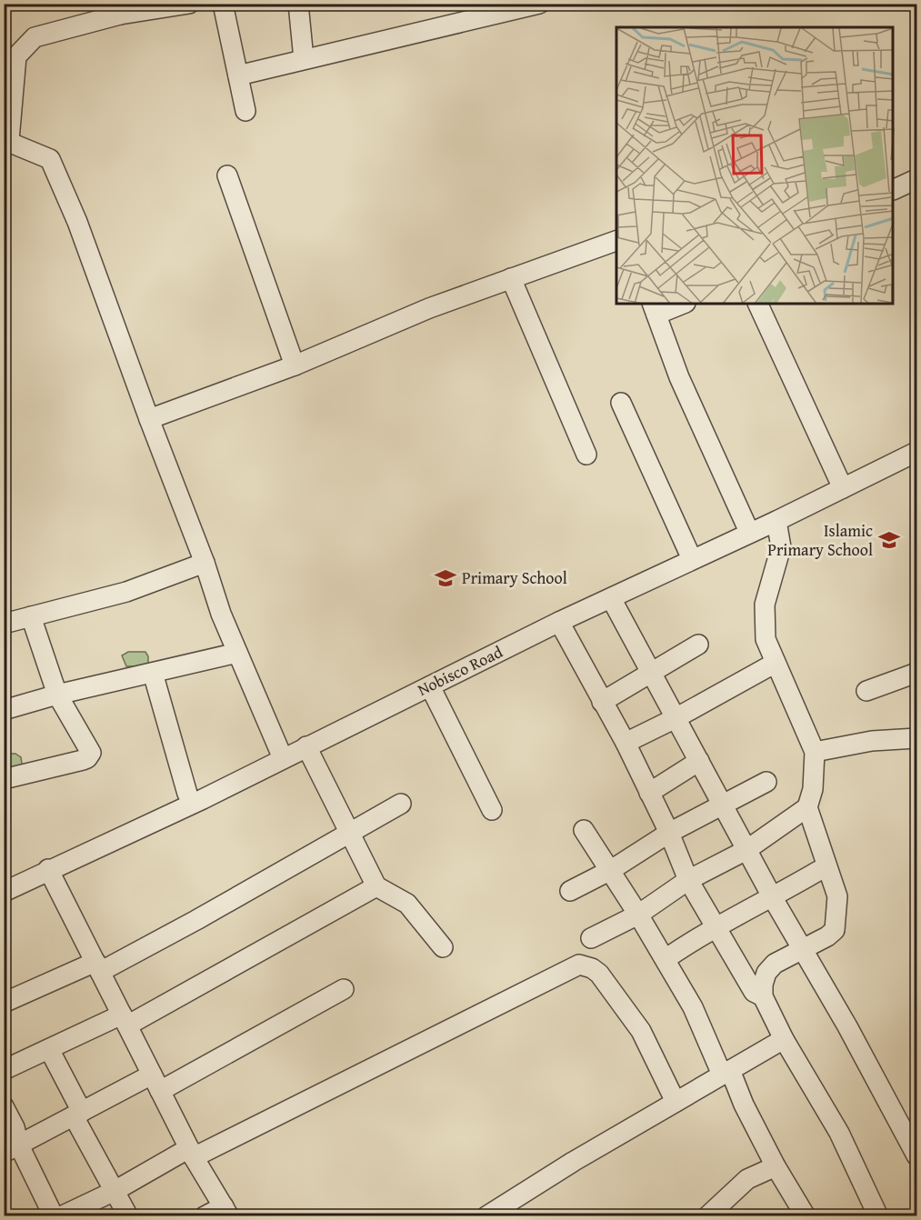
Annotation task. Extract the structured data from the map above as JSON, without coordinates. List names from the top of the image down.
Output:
{
  "streets": {
    "street": ["Nobisco Road"]
  },
  "places": {
    "school or university": ["Islamic Primary School", "Primary School"]
  }
}
